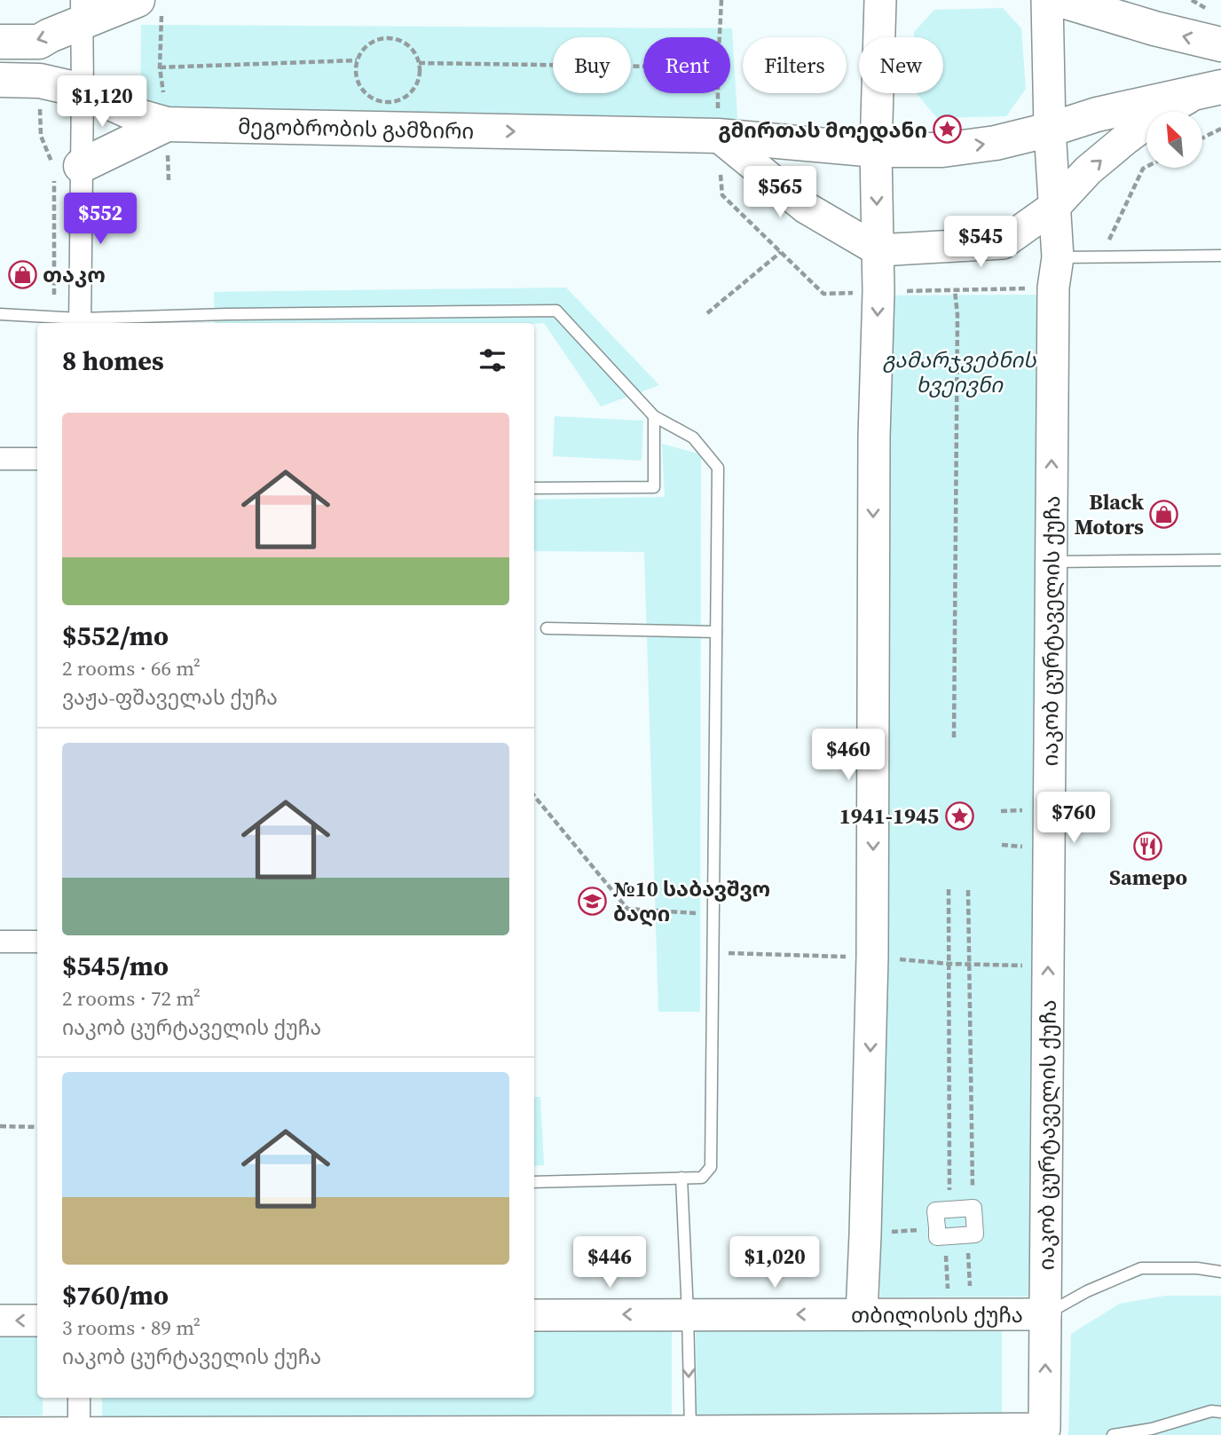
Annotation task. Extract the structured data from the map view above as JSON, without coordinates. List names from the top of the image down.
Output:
{
  "streets": {
    "main road": ["მეგობრობის გამზირი", "იაკობ ცურტაველის ქუჩა", "თბილისის ქუჩა"]
  },
  "crossings": [
    ["იაკობ ცურტაველის ქუჩა", "თბილისის ქუჩა"]
  ],
  "one_way": ["მეგობრობის გამზირი"],
  "parks": ["გამარჯვებნის ხვეივნი"],
  "places": {
    "place": ["გმირთას მოედანი", "1941-1945"],
    "shop": ["თაკო", "Black Motors"],
    "restaurant": ["Samepo"],
    "school or university": ["№10 საბავშვო ბაღი"]
  },
  "north": "top left",
  "page": {
    "chip": [
      "Buy",
      "Rent",
      "Filters",
      "New"
    ],
    "price": [
      "$1,120",
      "$565",
      "$552",
      "$545",
      "$460",
      "$760",
      "$446",
      "$1,020"
    ],
    "heading": "8 homes",
    "list": [
      {
        "name": "$552/mo",
        "note": "2 rooms · 66 m² · ვაჟა-ფშაველას ქუჩა"
      },
      {
        "name": "$545/mo",
        "note": "2 rooms · 72 m² · იაკობ ცურტაველის ქუჩა"
      },
      {
        "name": "$760/mo",
        "note": "3 rooms · 89 m² · იაკობ ცურტაველის ქუჩა"
      }
    ]
  }
}
